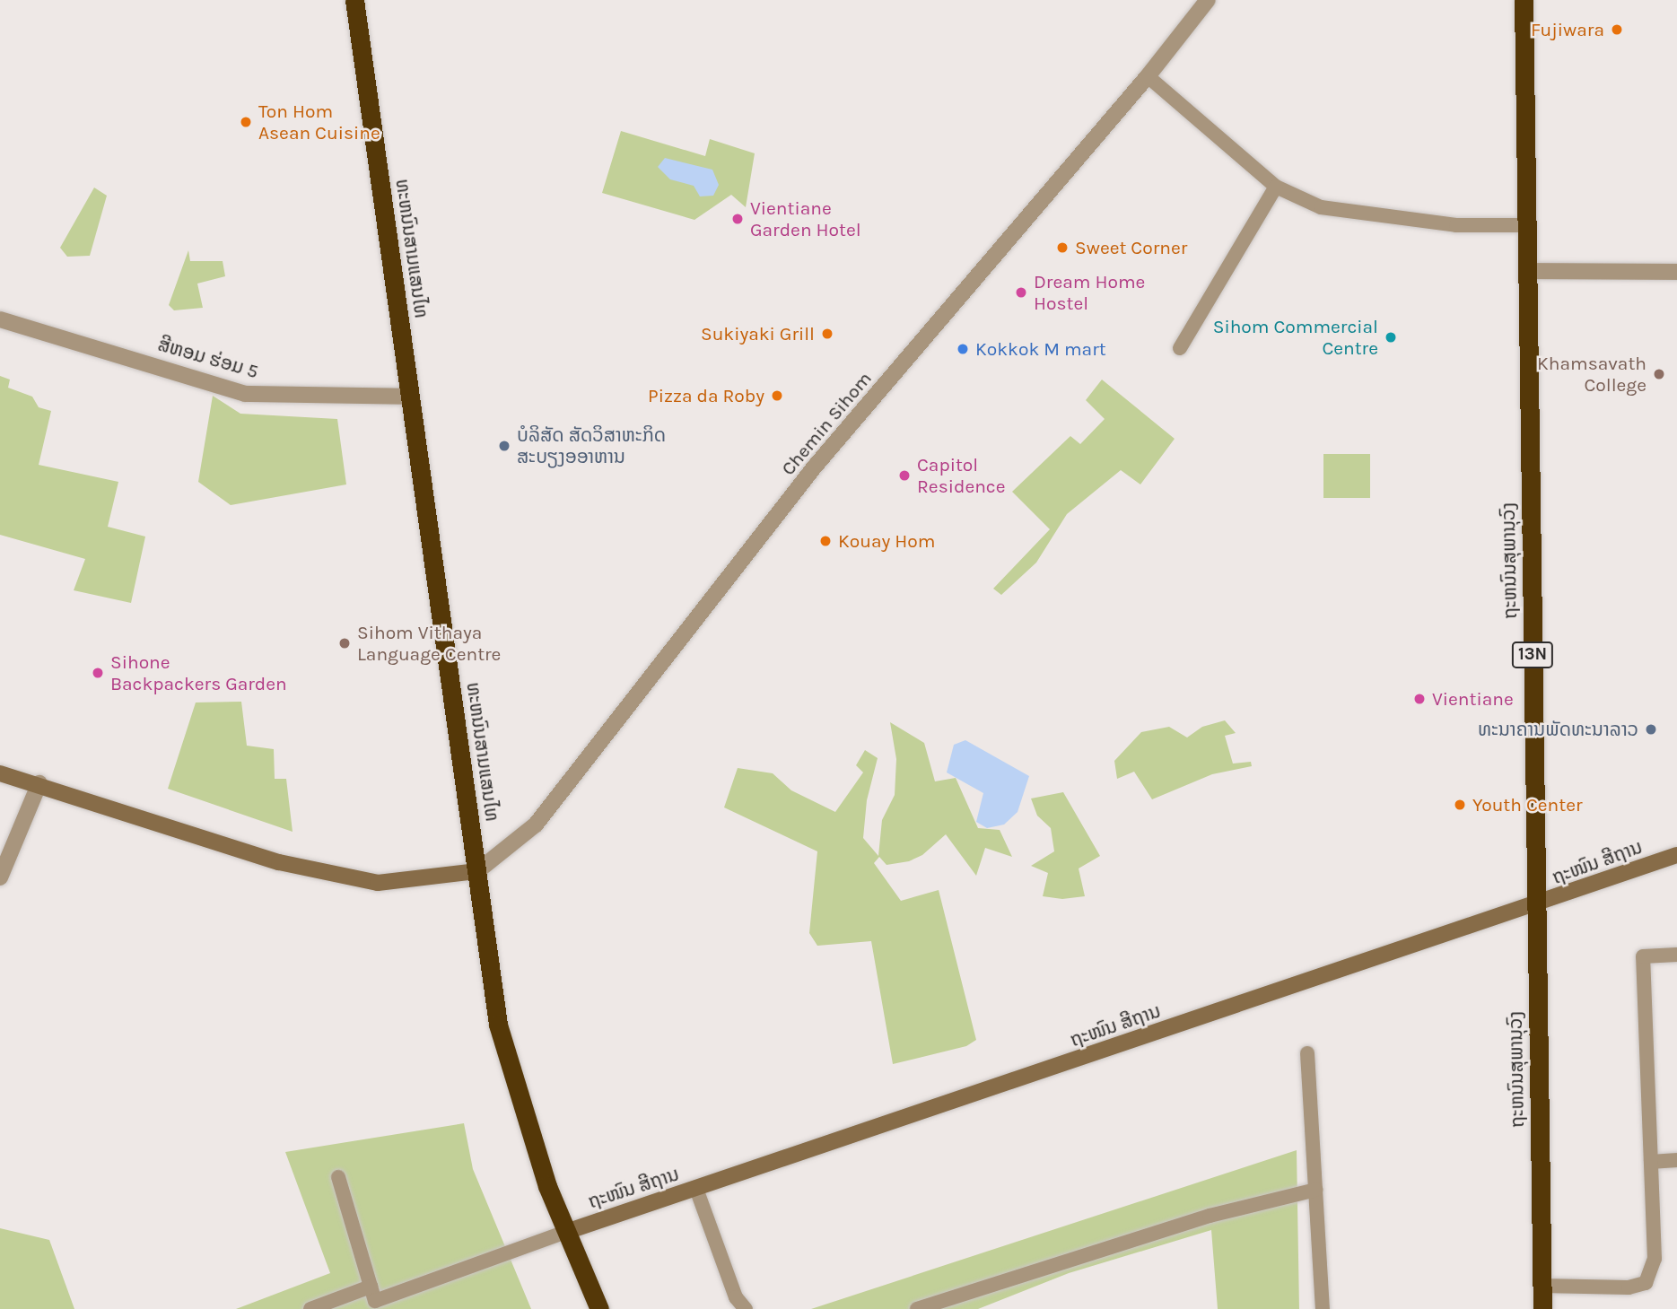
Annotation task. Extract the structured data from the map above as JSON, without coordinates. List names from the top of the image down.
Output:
{
  "streets": {
    "highway": ["ທະຫນົນສາມແສນໄທ", "ຖະຫນົນສຸພານຸວົງ", "13N"],
    "street": ["ສີຫອມ ຮ່ອມ 5", "Chemin Sihom", "ຖະໜົນ ສີຖານ"]
  },
  "crossings": [
    ["ທະຫນົນສາມແສນໄທ", "ສີຫອມ ຮ່ອມ 5"],
    ["ທະຫນົນສາມແສນໄທ", "Chemin Sihom"],
    ["ທະຫນົນສາມແສນໄທ", "ຖະໜົນ ສີຖານ"],
    ["ຖະຫນົນສຸພານຸວົງ", "ຖະໜົນ ສີຖານ"]
  ],
  "places": [
    "Fujiwara",
    "Ton Hom Asean Cuisine",
    "Vientiane Garden Hotel",
    "Sweet Corner",
    "Dream Home Hostel",
    "Sukiyaki Grill",
    "Sihom Commercial Centre",
    "Kokkok M mart",
    "Khamsavath College",
    "Pizza da Roby",
    "ບໍລິສັດ ສັດວິສາຫະກິດ ສະບຽງອອາຫານ",
    "Capitol Residence",
    "Kouay Hom",
    "Sihom Vithaya Language Centre",
    "Sihone Backpackers Garden",
    "Vientiane",
    "ທະນາຄານພັດທະນາລາວ",
    "Youth Center"
  ]
}
